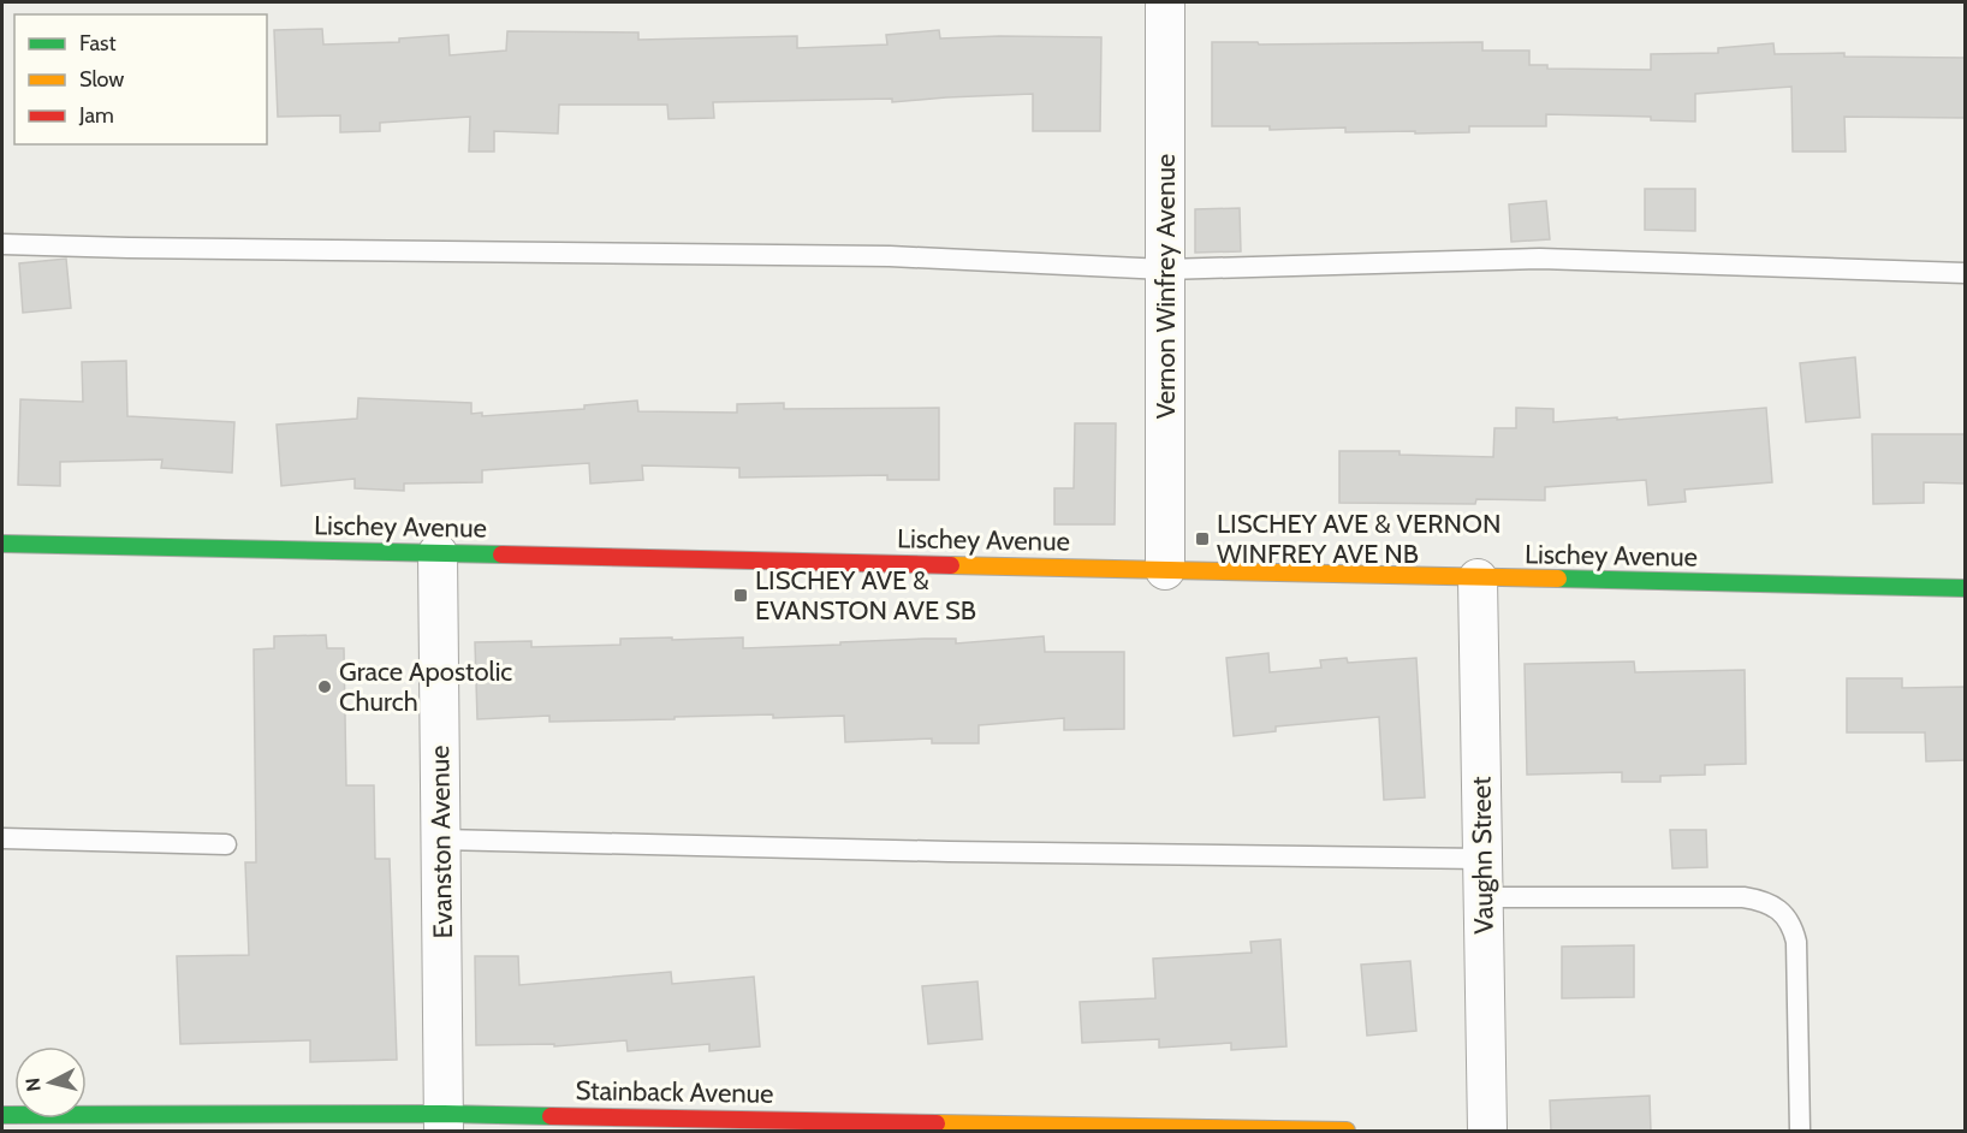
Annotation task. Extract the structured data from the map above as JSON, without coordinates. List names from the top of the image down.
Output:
{
  "streets": {
    "street": [
      "Vernon Winfrey Avenue",
      "Lischey Avenue",
      "Evanston Avenue",
      "Vaughn Street",
      "Stainback Avenue"
    ]
  },
  "crossings": [
    ["Vernon Winfrey Avenue", "Lischey Avenue"],
    ["Lischey Avenue", "Evanston Avenue"],
    ["Lischey Avenue", "Vaughn Street"],
    ["Evanston Avenue", "Stainback Avenue"]
  ],
  "places": {
    "transit": ["LISCHEY AVE & VERNON WINFREY AVE NB", "LISCHEY AVE & EVANSTON AVE SB"],
    "other": ["Grace Apostolic Church"]
  },
  "legend": ["Fast", "Slow", "Jam"],
  "north": "left"
}
